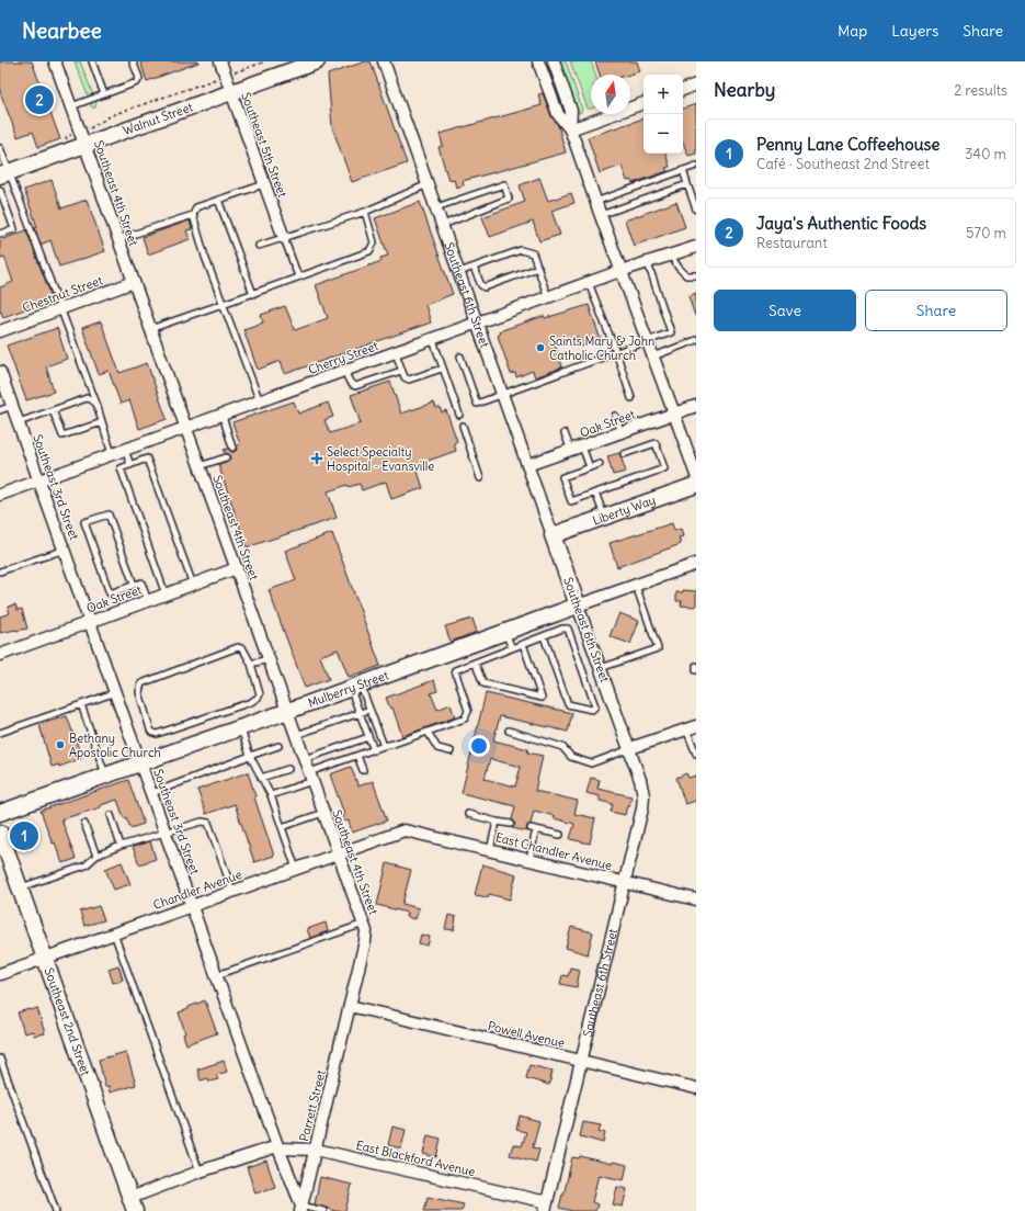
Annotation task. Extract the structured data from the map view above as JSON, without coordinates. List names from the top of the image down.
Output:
{
  "streets": {
    "street": [
      "Walnut Street",
      "Southeast 5th Street",
      "Southeast 4th Street",
      "Chestnut Street",
      "Southeast 6th Street",
      "Cherry Street",
      "Oak Street",
      "Southeast 3rd Street",
      "Liberty Way",
      "Mulberry Street",
      "East Chandler Avenue",
      "Chandler Avenue",
      "Southeast 2nd Street",
      "Powell Avenue",
      "Parrett Street",
      "East Blackford Avenue"
    ]
  },
  "crossings": [
    ["Walnut Street", "Southeast 5th Street"],
    ["Walnut Street", "Southeast 4th Street"],
    ["Southeast 4th Street", "Chestnut Street"],
    ["Southeast 4th Street", "Cherry Street"],
    ["Southeast 4th Street", "Oak Street"],
    ["Southeast 4th Street", "Mulberry Street"],
    ["Southeast 4th Street", "Chandler Avenue"],
    ["Southeast 4th Street", "Powell Avenue"],
    ["Southeast 4th Street", "Parrett Street"],
    ["Southeast 6th Street", "Cherry Street"],
    ["Southeast 6th Street", "Oak Street"],
    ["Southeast 6th Street", "Liberty Way"],
    ["Southeast 6th Street", "Mulberry Street"],
    ["Southeast 6th Street", "East Chandler Avenue"],
    ["Southeast 6th Street", "Powell Avenue"],
    ["Southeast 6th Street", "East Blackford Avenue"],
    ["Cherry Street", "Southeast 3rd Street"],
    ["Oak Street", "Southeast 3rd Street"],
    ["Southeast 3rd Street", "Mulberry Street"],
    ["Southeast 3rd Street", "Chandler Avenue"],
    ["Southeast 3rd Street", "Parrett Street"],
    ["Southeast 3rd Street", "East Blackford Avenue"],
    ["East Chandler Avenue", "Chandler Avenue"],
    ["Chandler Avenue", "Southeast 2nd Street"],
    ["Southeast 2nd Street", "East Blackford Avenue"],
    ["Powell Avenue", "Parrett Street"],
    ["Parrett Street", "East Blackford Avenue"]
  ],
  "places": {
    "other": ["Saints Mary & John Catholic Church", "Bethany Apostolic Church"],
    "health": ["Select Specialty Hospital - Evansville"]
  },
  "north": "top",
  "page": {
    "header": "Nearbee",
    "nav": ["Map", "Layers", "Share"],
    "heading": ["Nearby", "2 results"],
    "map_buttons": ["+", "−"],
    "pins": ["2", "1"],
    "list": [
      {
        "mark": "1",
        "name": "Penny Lane Coffeehouse",
        "note": "Café · Southeast 2nd Street",
        "value": "340 m"
      },
      {
        "mark": "2",
        "name": "Jaya's Authentic Foods",
        "note": "Restaurant",
        "value": "570 m"
      }
    ],
    "buttons": ["Save", "Share"]
  }
}
